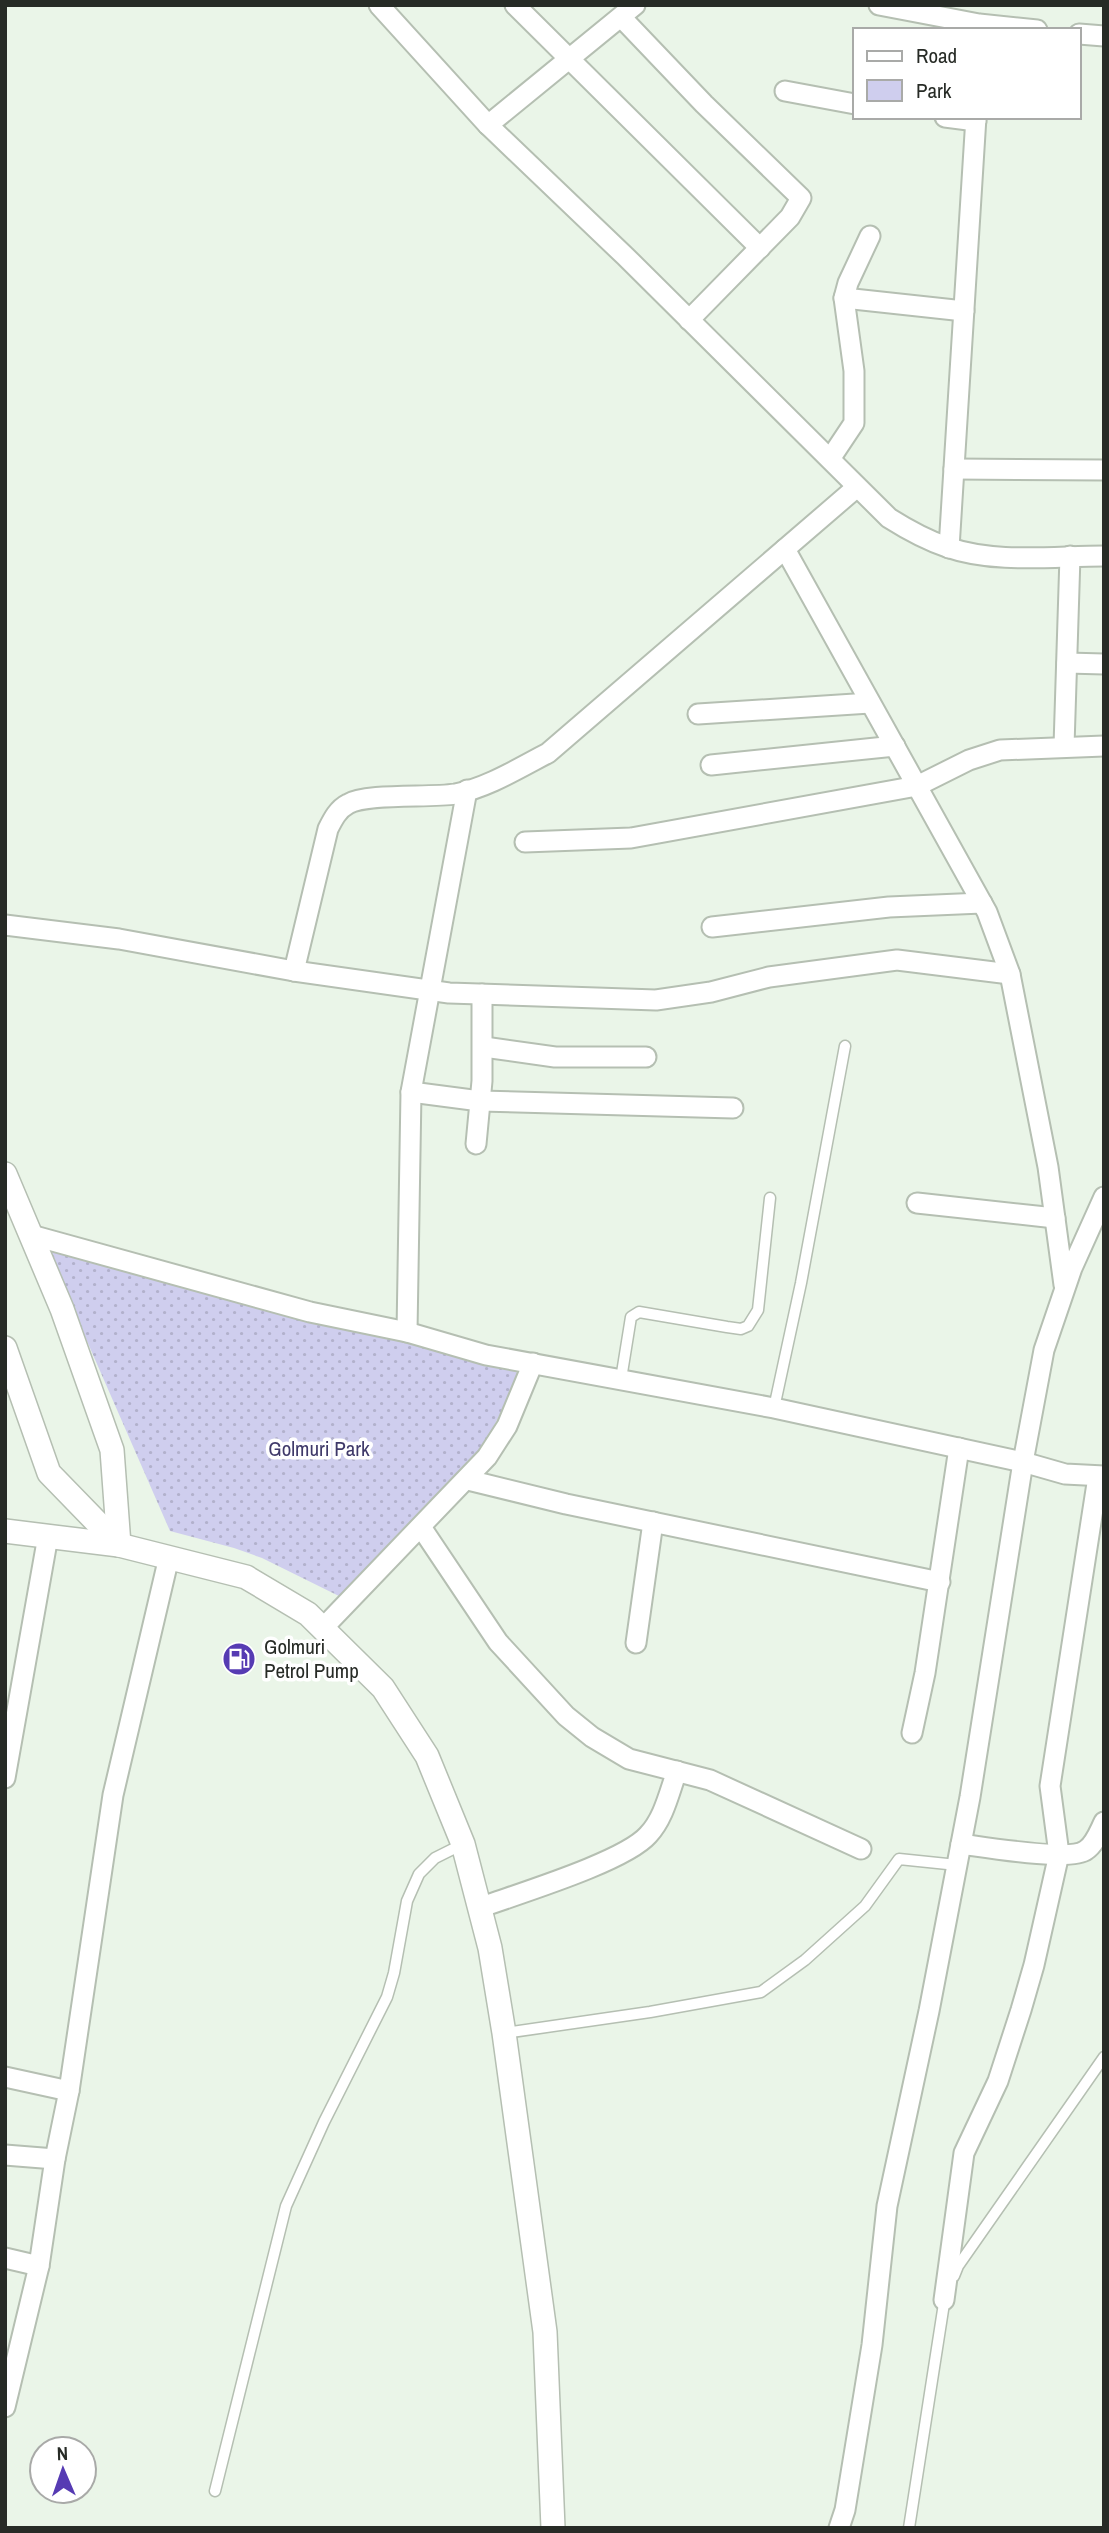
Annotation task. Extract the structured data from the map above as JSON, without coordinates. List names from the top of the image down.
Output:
{
  "parks": ["Golmuri Park"],
  "places": {
    "fuel station": ["Golmuri Petrol Pump"]
  },
  "legend": ["Road", "Park"],
  "north": "top"
}
